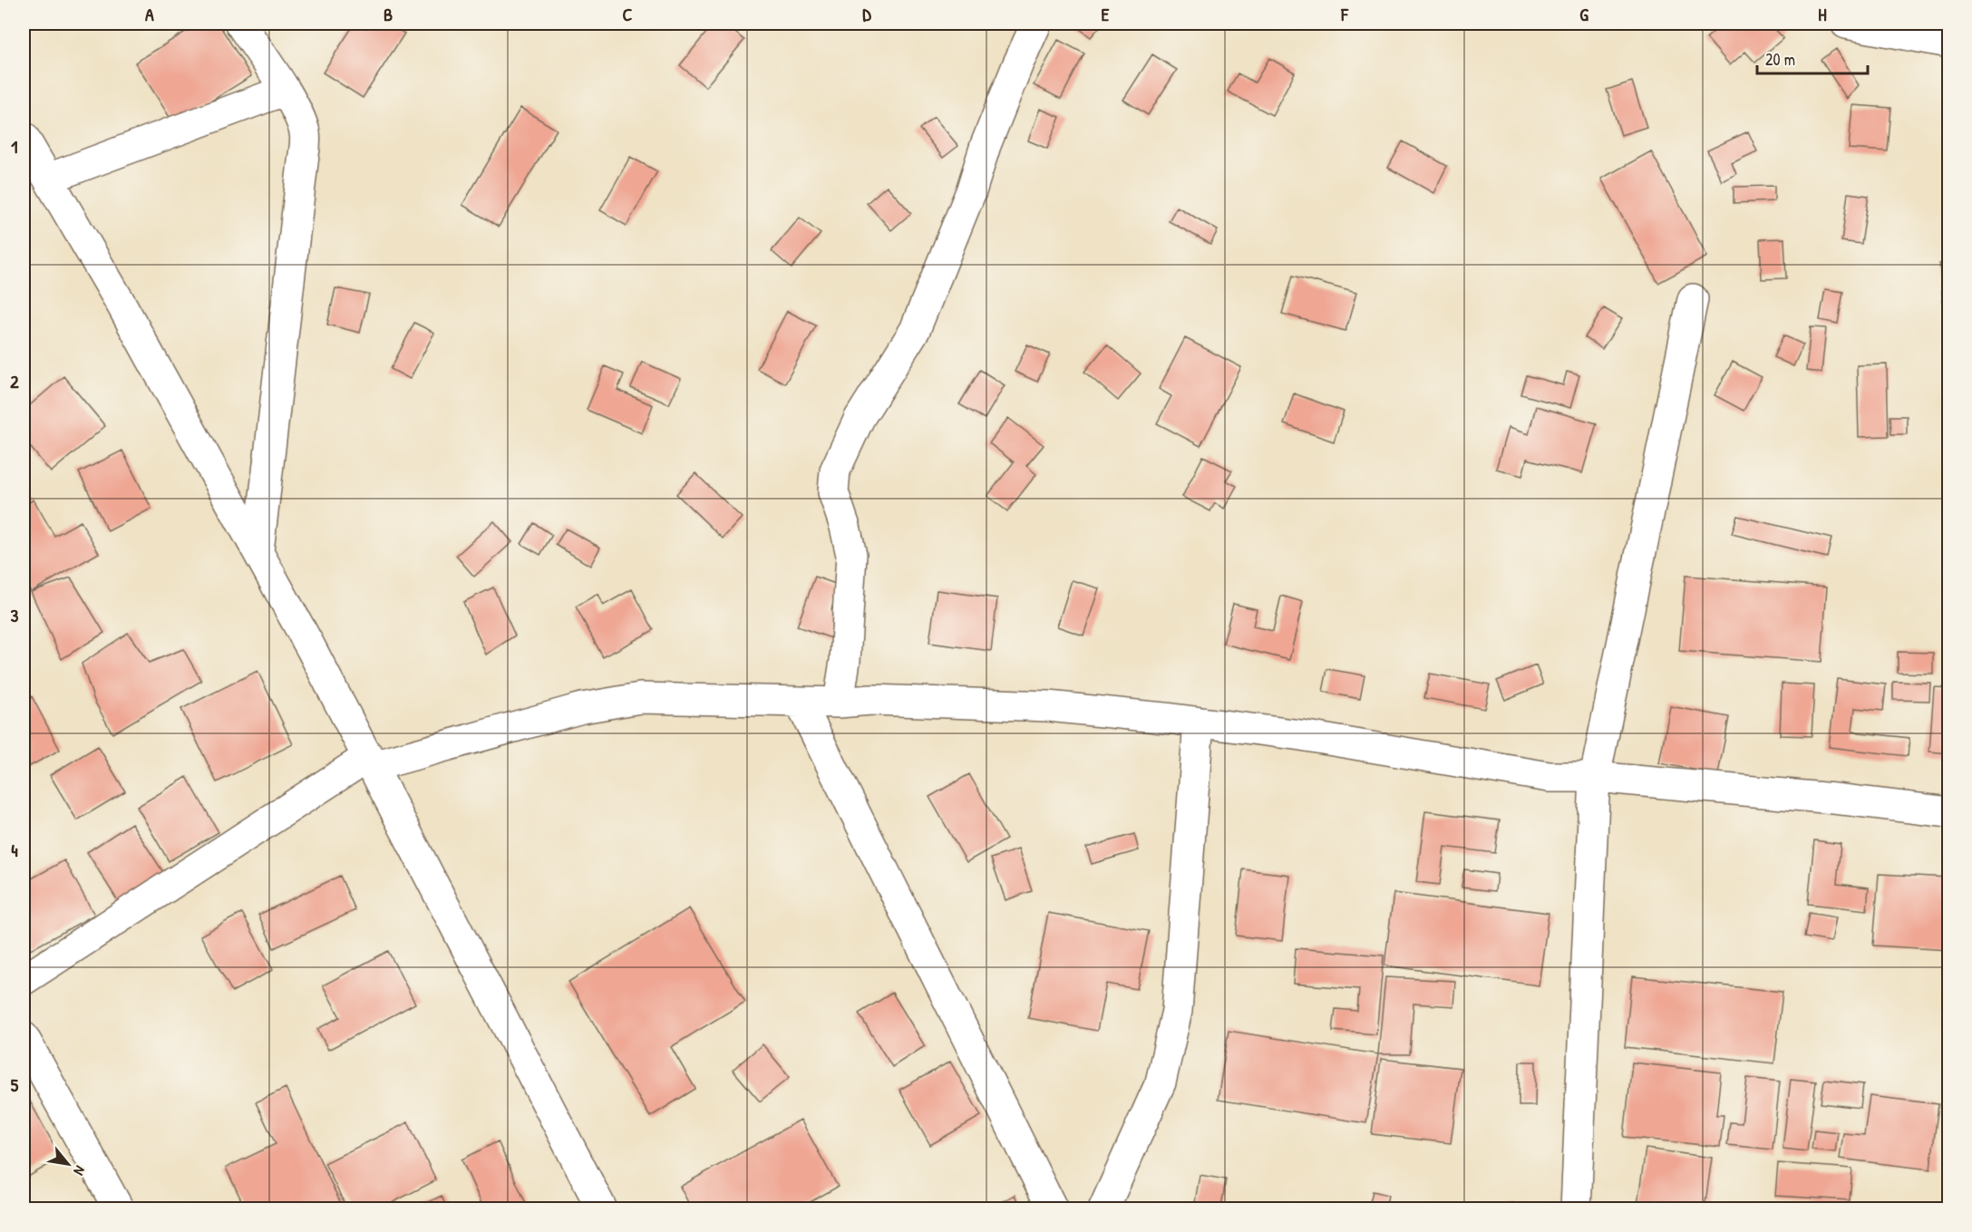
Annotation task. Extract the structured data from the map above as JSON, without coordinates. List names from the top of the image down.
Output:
{
  "scale_bar": "20 m",
  "north": "bottom right",
  "grid": {
    "columns": [
      "A",
      "B",
      "C",
      "D",
      "E",
      "F",
      "G",
      "H"
    ],
    "rows": [
      "1",
      "2",
      "3",
      "4",
      "5"
    ]
  }
}
